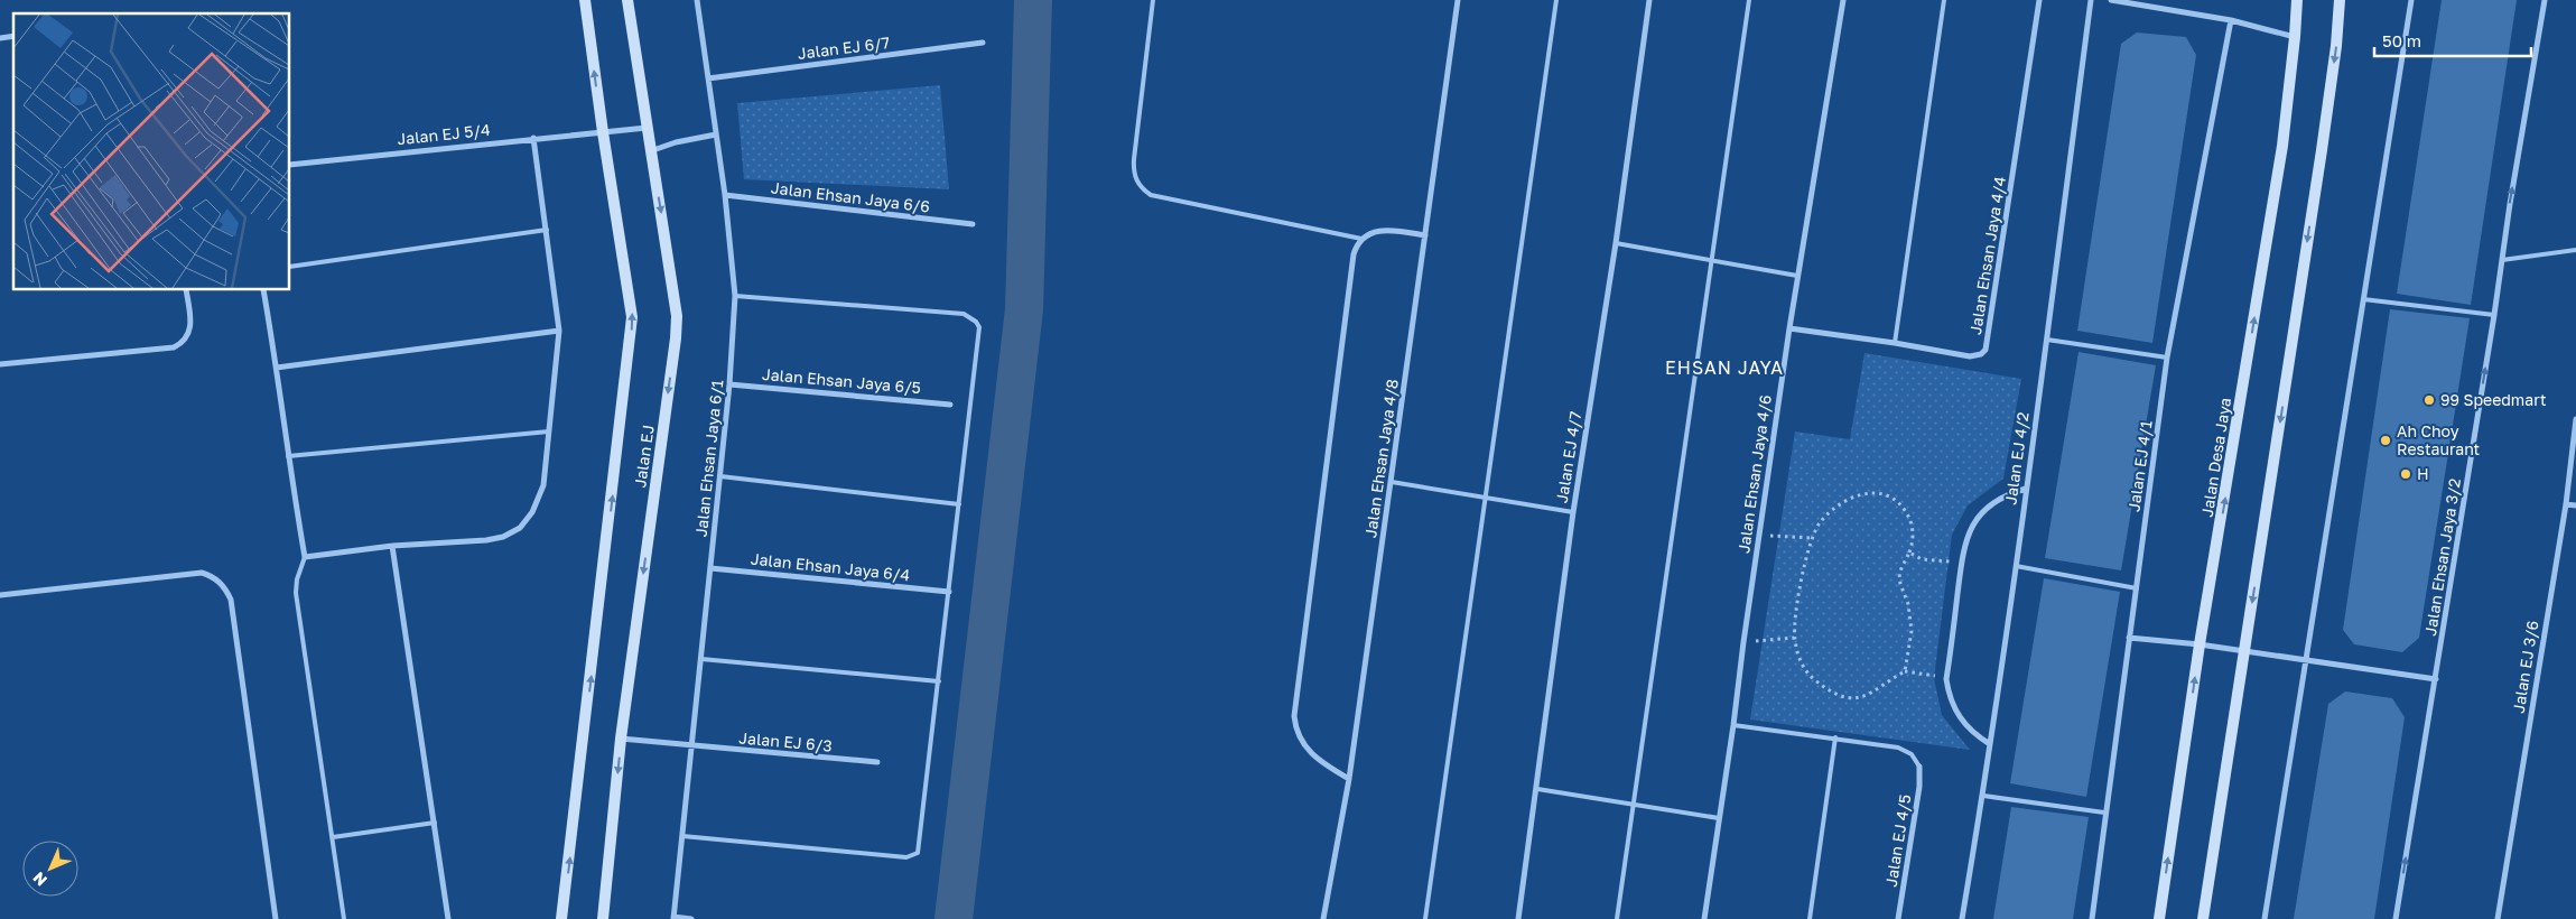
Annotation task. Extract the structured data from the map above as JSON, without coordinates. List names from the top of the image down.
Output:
{
  "streets": {
    "main road": ["Jalan EJ", "Jalan Desa Jaya"],
    "street": [
      "Jalan EJ 6/7",
      "Jalan EJ 5/4",
      "Jalan Ehsan Jaya 6/6",
      "Jalan Ehsan Jaya 4/4",
      "Jalan Ehsan Jaya 6/5",
      "Jalan EJ 4/7",
      "Jalan Ehsan Jaya 6/1",
      "Jalan Ehsan Jaya 4/8",
      "Jalan EJ 4/2",
      "Jalan EJ 4/1",
      "Jalan Ehsan Jaya 4/6",
      "Jalan Ehsan Jaya 3/2",
      "Jalan Ehsan Jaya 6/4",
      "Jalan EJ 3/6",
      "Jalan EJ 6/3",
      "Jalan EJ 4/5"
    ]
  },
  "crossings": [
    ["Jalan EJ 6/7", "Jalan Ehsan Jaya 6/1"],
    ["Jalan EJ 5/4", "Jalan EJ"],
    ["Jalan Ehsan Jaya 6/6", "Jalan Ehsan Jaya 6/1"],
    ["Jalan Ehsan Jaya 4/4", "Jalan Ehsan Jaya 4/6"],
    ["Jalan Ehsan Jaya 6/5", "Jalan Ehsan Jaya 6/1"],
    ["Jalan EJ", "Jalan EJ 6/3"],
    ["Jalan Ehsan Jaya 6/1", "Jalan Ehsan Jaya 6/4"],
    ["Jalan Ehsan Jaya 6/1", "Jalan EJ 6/3"]
  ],
  "one_way": ["Jalan Ehsan Jaya 3/2"],
  "districts": ["EHSAN JAYA"],
  "places": ["99 Speedmart", "Ah Choy Restaurant", "H"],
  "scale_bar": "50 m",
  "north": "bottom left"
}
